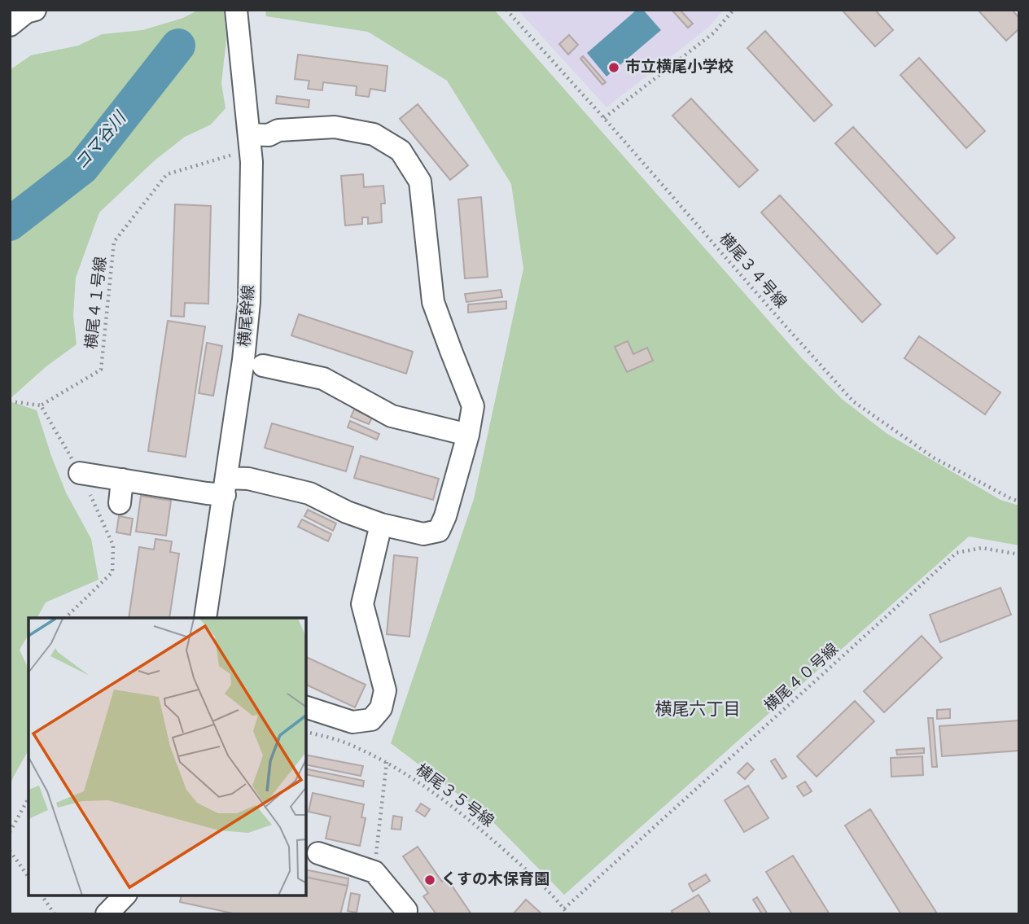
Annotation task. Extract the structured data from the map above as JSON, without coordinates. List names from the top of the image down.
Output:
{
  "streets": {
    "street": ["横尾幹線"],
    "path": [
      "横尾３４号線",
      "横尾４１号線",
      "横尾４０号線",
      "横尾３５号線"
    ]
  },
  "crossings": [
    ["横尾４０号線", "横尾３５号線"]
  ],
  "districts": ["横尾六丁目"],
  "water": ["コマ谷川"],
  "places": ["市立横尾小学校", "くすの木保育園"]
}
